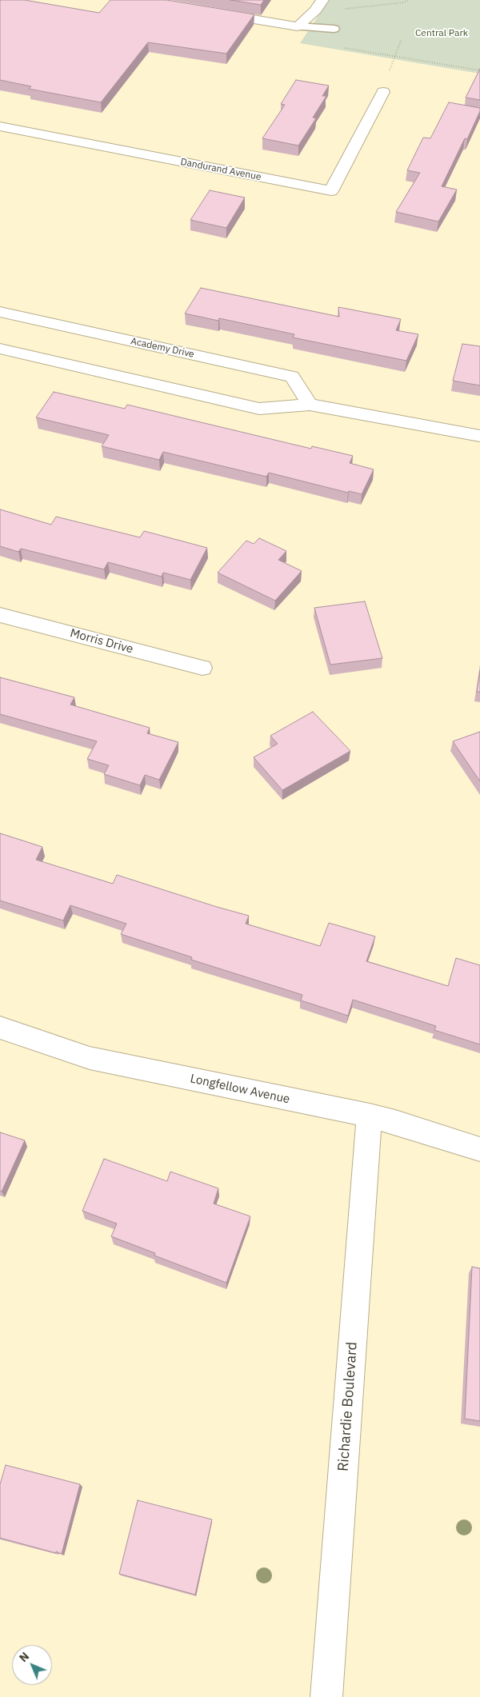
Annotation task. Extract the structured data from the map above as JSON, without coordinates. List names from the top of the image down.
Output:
{
  "streets": {
    "street": [
      "Dandurand Avenue",
      "Academy Drive",
      "Morris Drive",
      "Longfellow Avenue",
      "Richardie Boulevard"
    ]
  },
  "crossings": [
    ["Longfellow Avenue", "Richardie Boulevard"]
  ],
  "parks": ["Central Park"],
  "north": "top left"
}
